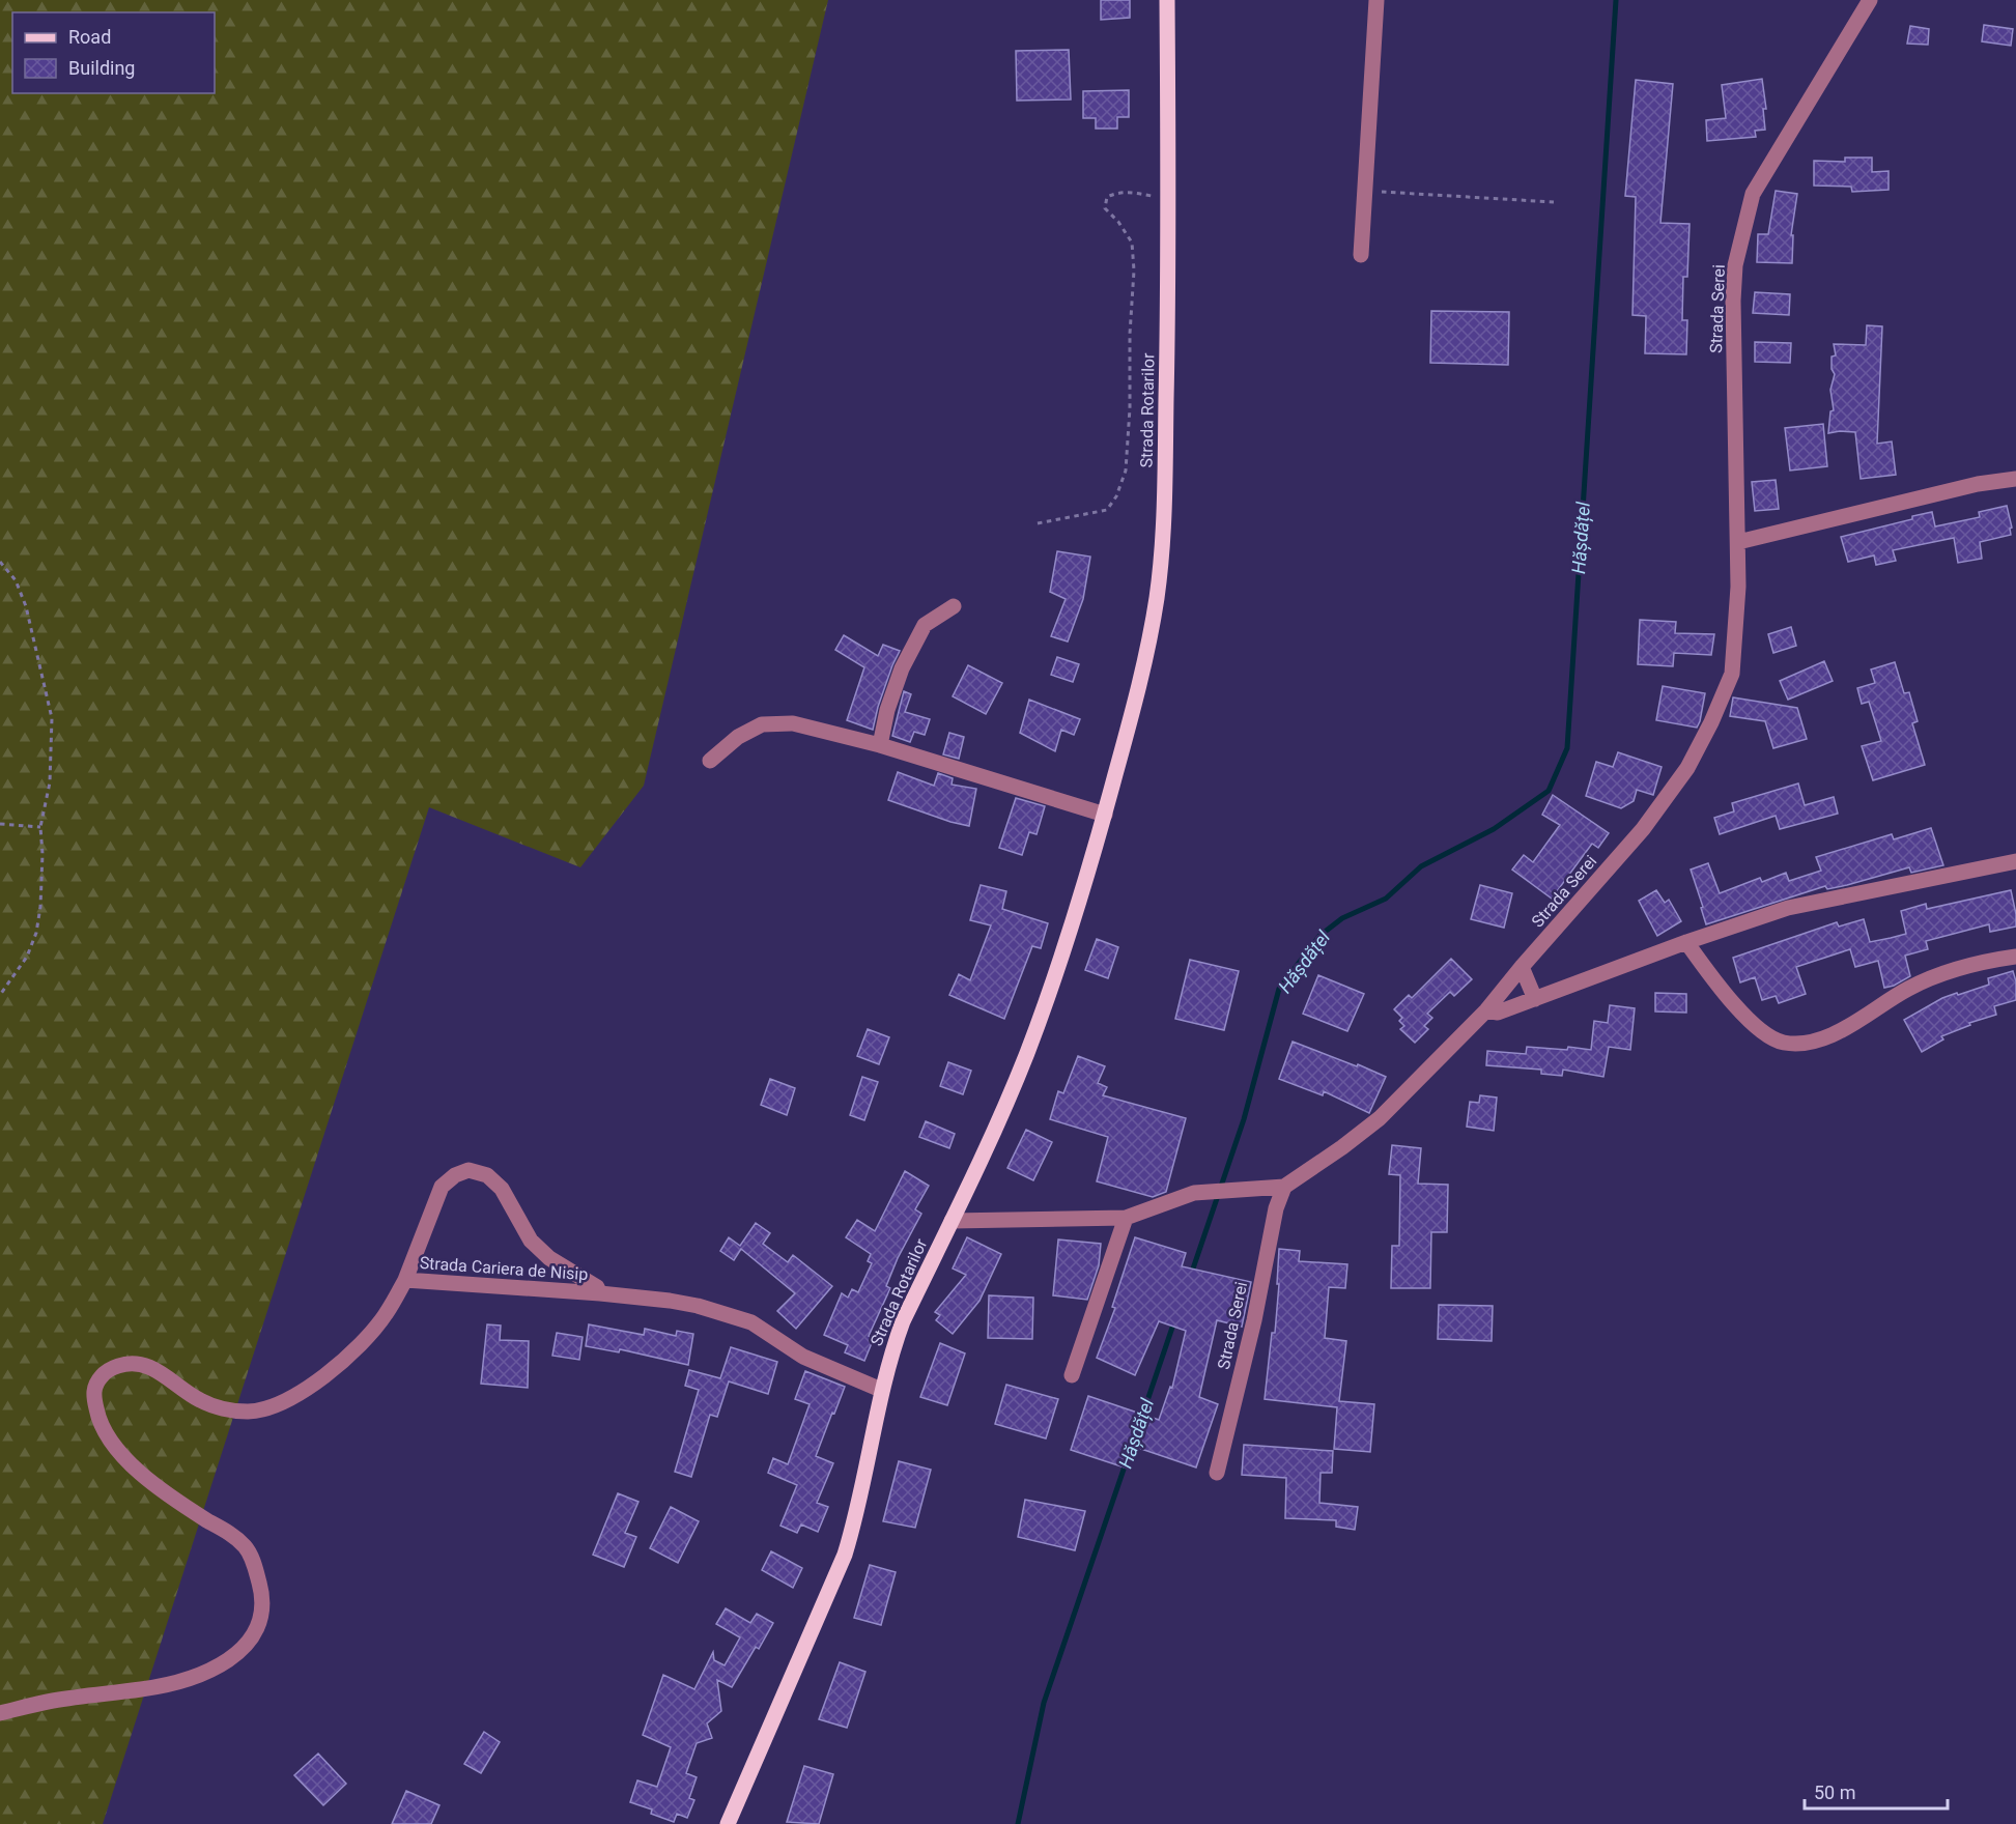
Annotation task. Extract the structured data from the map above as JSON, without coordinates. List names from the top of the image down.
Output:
{
  "streets": {
    "main road": ["Strada Rotarilor"],
    "street": ["Strada Serei", "Strada Cariera de Nisip"]
  },
  "crossings": [
    ["Strada Rotarilor", "Strada Cariera de Nisip"]
  ],
  "water": ["Hășdățel"],
  "legend": ["Road", "Building"],
  "scale_bar": "50 m"
}
